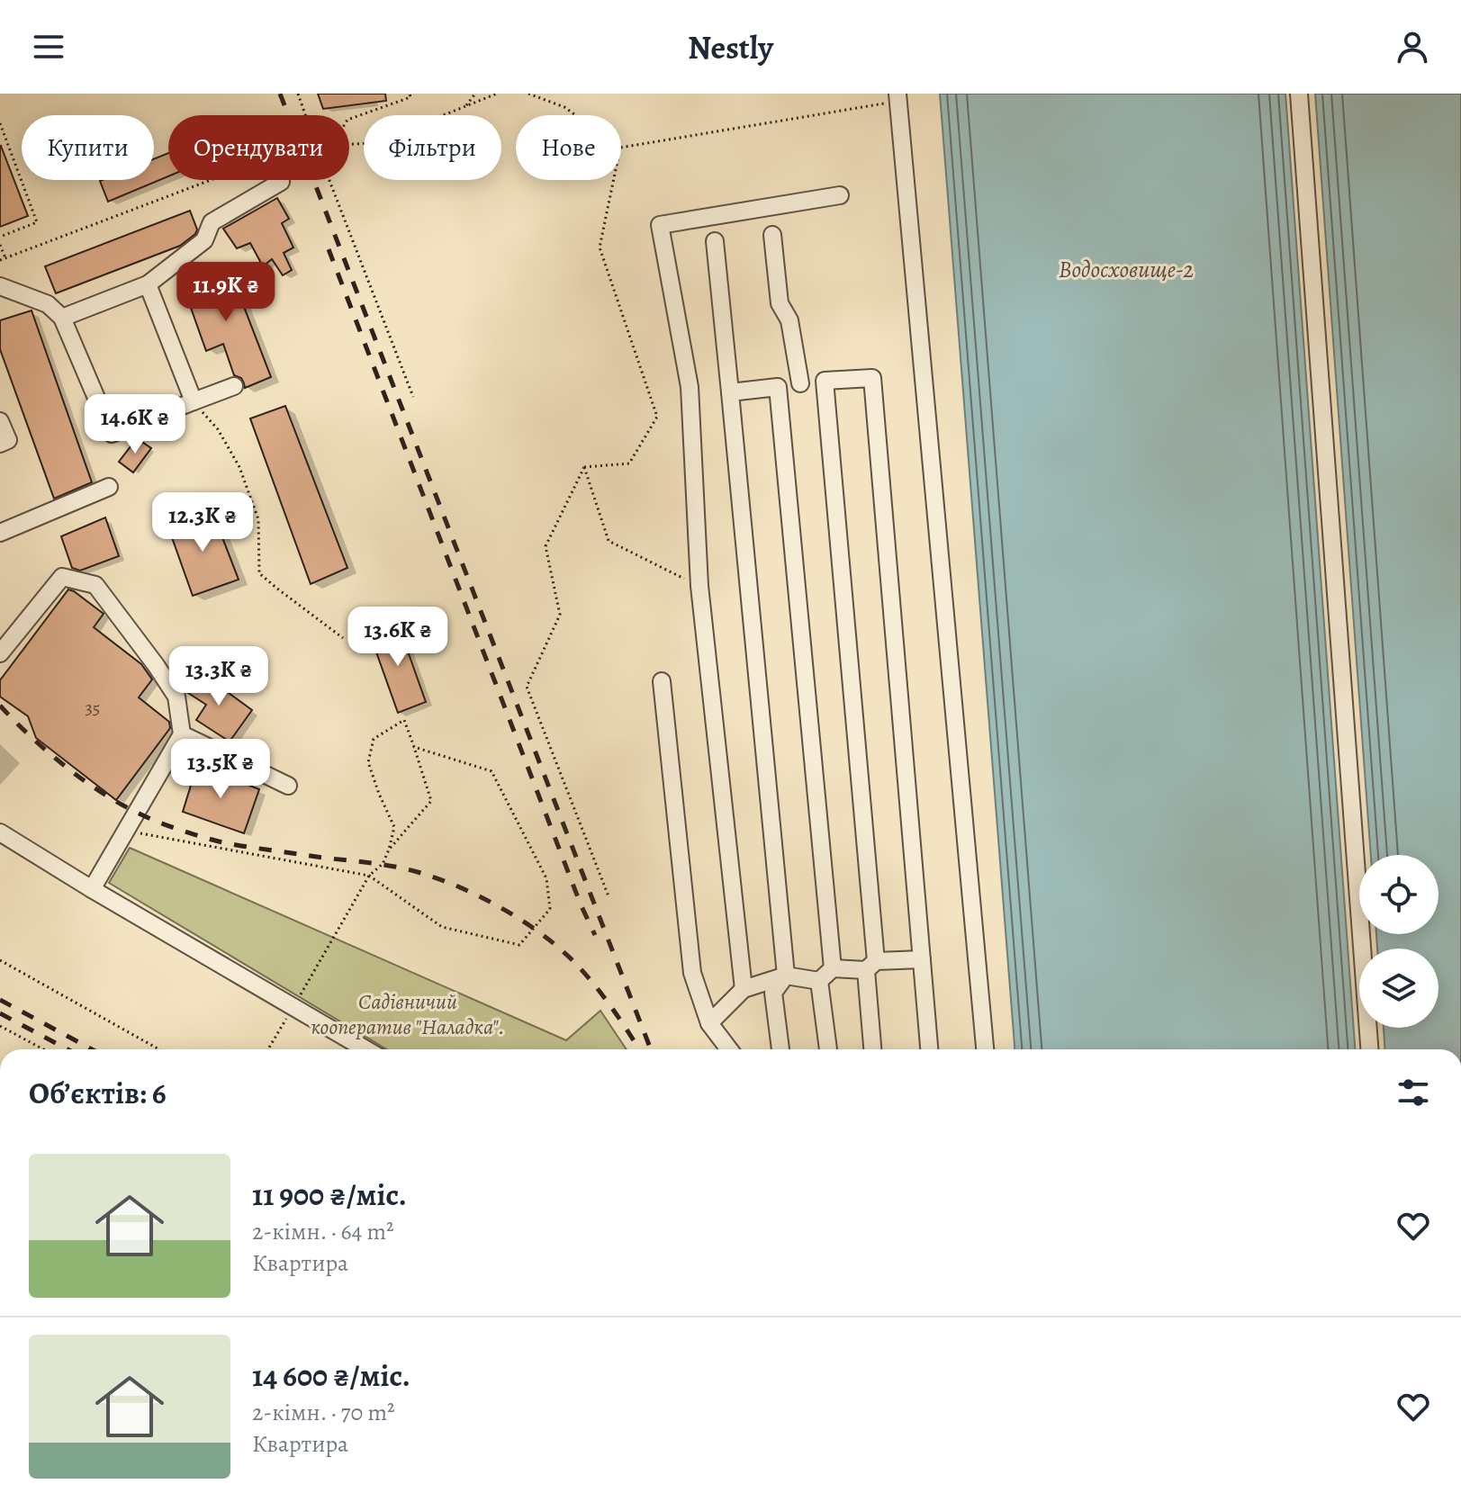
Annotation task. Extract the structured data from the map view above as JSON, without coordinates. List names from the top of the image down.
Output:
{
  "water": ["Водосховище-2"],
  "parks": ["Садівничий кооператив \"Наладка\"."],
  "house_numbers": ["35"],
  "page": {
    "header": "Nestly",
    "chip": [
      "Купити",
      "Орендувати",
      "Фільтри",
      "Нове"
    ],
    "price": [
      "11.9K ₴",
      "14.6K ₴",
      "12.3K ₴",
      "13.6K ₴",
      "13.3K ₴",
      "13.5K ₴"
    ],
    "heading": "Об’єктів: 6",
    "list": [
      {
        "name": "11 900 ₴/міс.",
        "note": "2-кімн. · 64 m² · Квартира"
      },
      {
        "name": "14 600 ₴/міс.",
        "note": "2-кімн. · 70 m² · Квартира"
      }
    ]
  }
}
